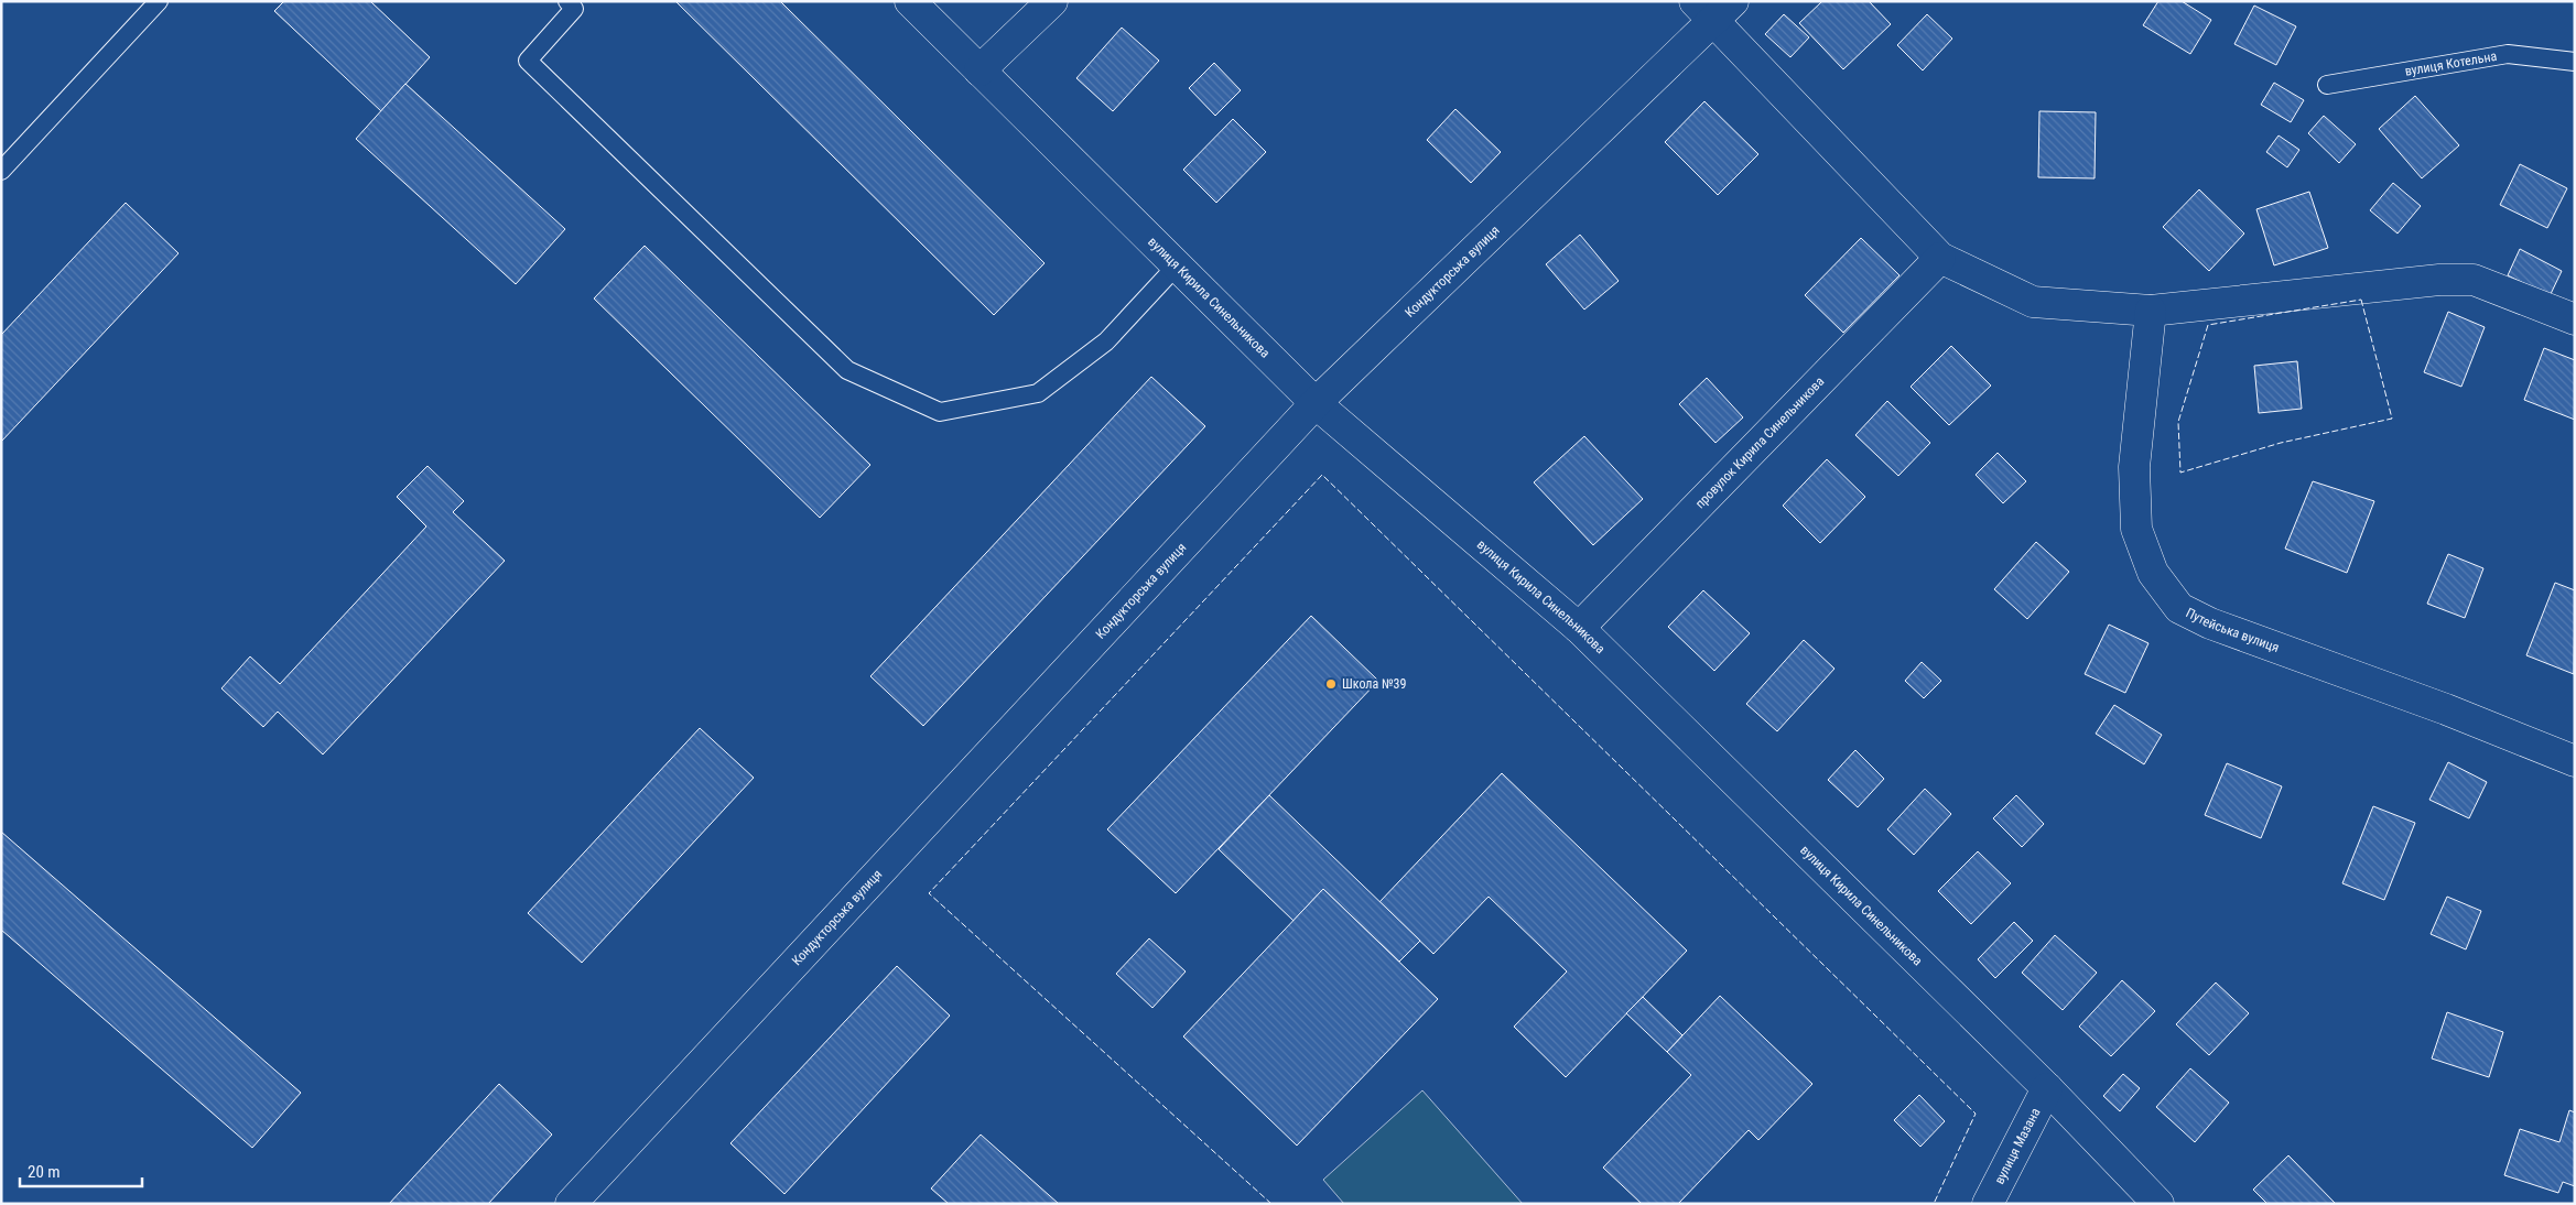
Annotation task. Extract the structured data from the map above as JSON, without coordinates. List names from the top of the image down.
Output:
{
  "streets": {
    "street": [
      "Кондукторська вулиця",
      "вулиця Кирила Синельникова",
      "провулок Кирила Синельникова",
      "Путейська вулиця",
      "вулиця Мазана"
    ],
    "lane": ["вулиця Котельна"]
  },
  "crossings": [
    ["Кондукторська вулиця", "вулиця Кирила Синельникова"],
    ["вулиця Кирила Синельникова", "провулок Кирила Синельникова"],
    ["вулиця Кирила Синельникова", "вулиця Мазана"]
  ],
  "places": ["Школа №39"],
  "scale_bar": "20 m"
}
